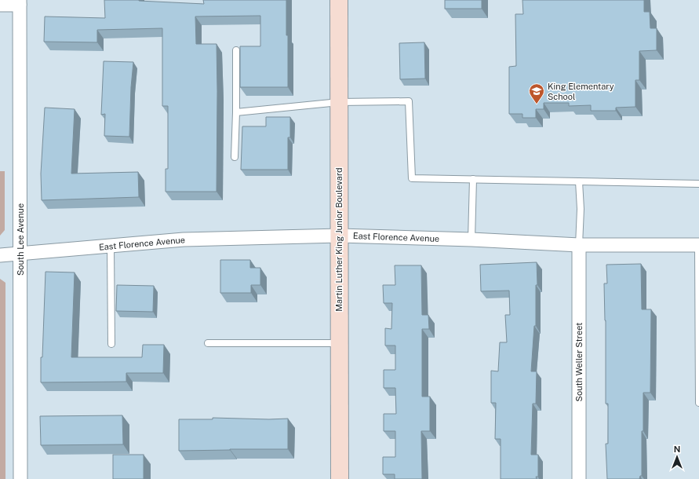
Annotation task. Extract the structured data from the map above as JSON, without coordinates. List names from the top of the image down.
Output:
{
  "streets": {
    "street": [
      "East Florence Avenue",
      "South Lee Avenue",
      "Martin Luther King Junior Boulevard",
      "South Weller Street"
    ]
  },
  "crossings": [
    ["East Florence Avenue", "South Lee Avenue"],
    ["East Florence Avenue", "Martin Luther King Junior Boulevard"],
    ["East Florence Avenue", "South Weller Street"]
  ],
  "places": {
    "school or university": ["King Elementary School"]
  },
  "north": "top"
}
